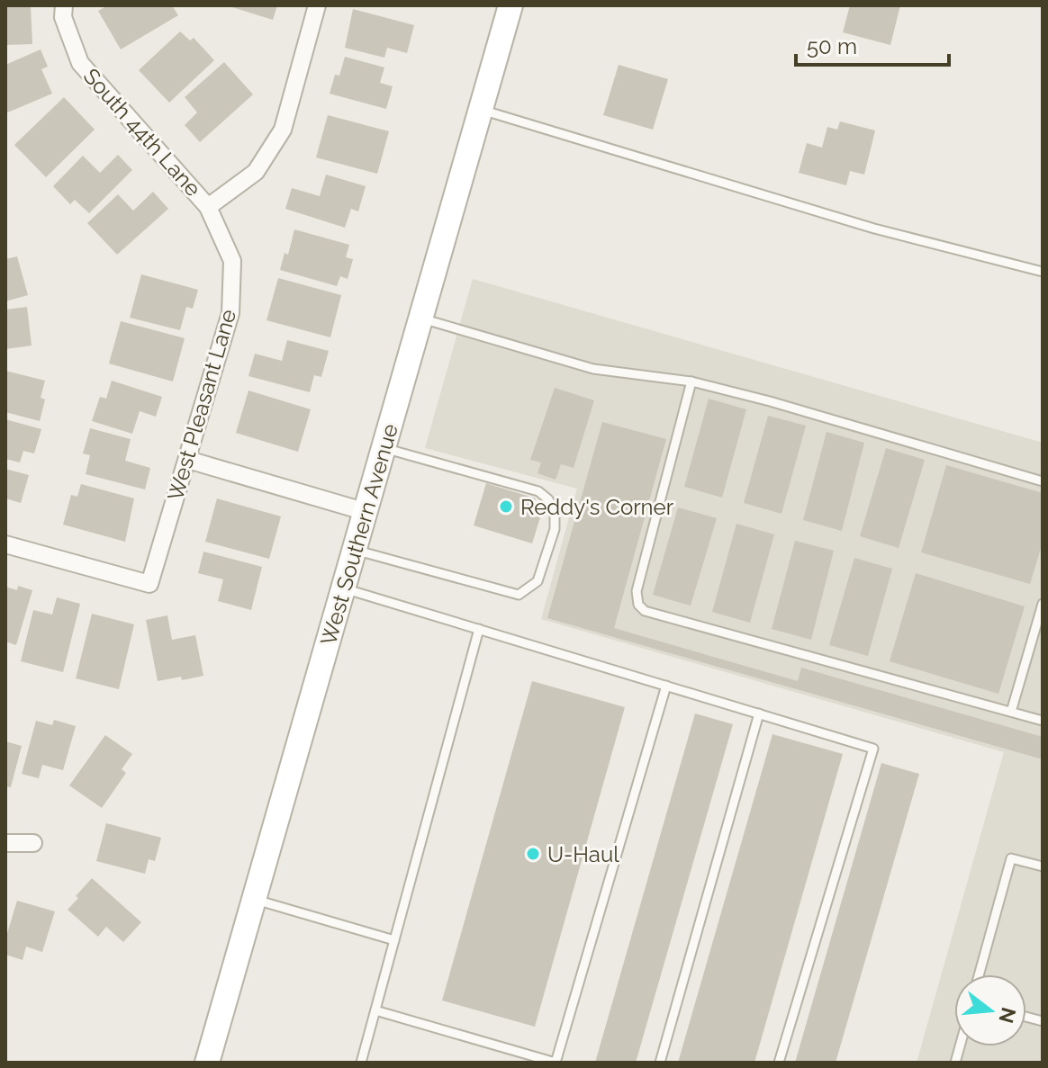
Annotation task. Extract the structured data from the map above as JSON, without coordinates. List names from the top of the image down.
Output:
{
  "streets": {
    "main road": ["West Southern Avenue"],
    "street": ["South 44th Lane", "West Pleasant Lane"]
  },
  "crossings": [
    ["South 44th Lane", "West Pleasant Lane"]
  ],
  "places": ["Reddy's Corner", "U-Haul"],
  "scale_bar": "50 m",
  "north": "right"
}
